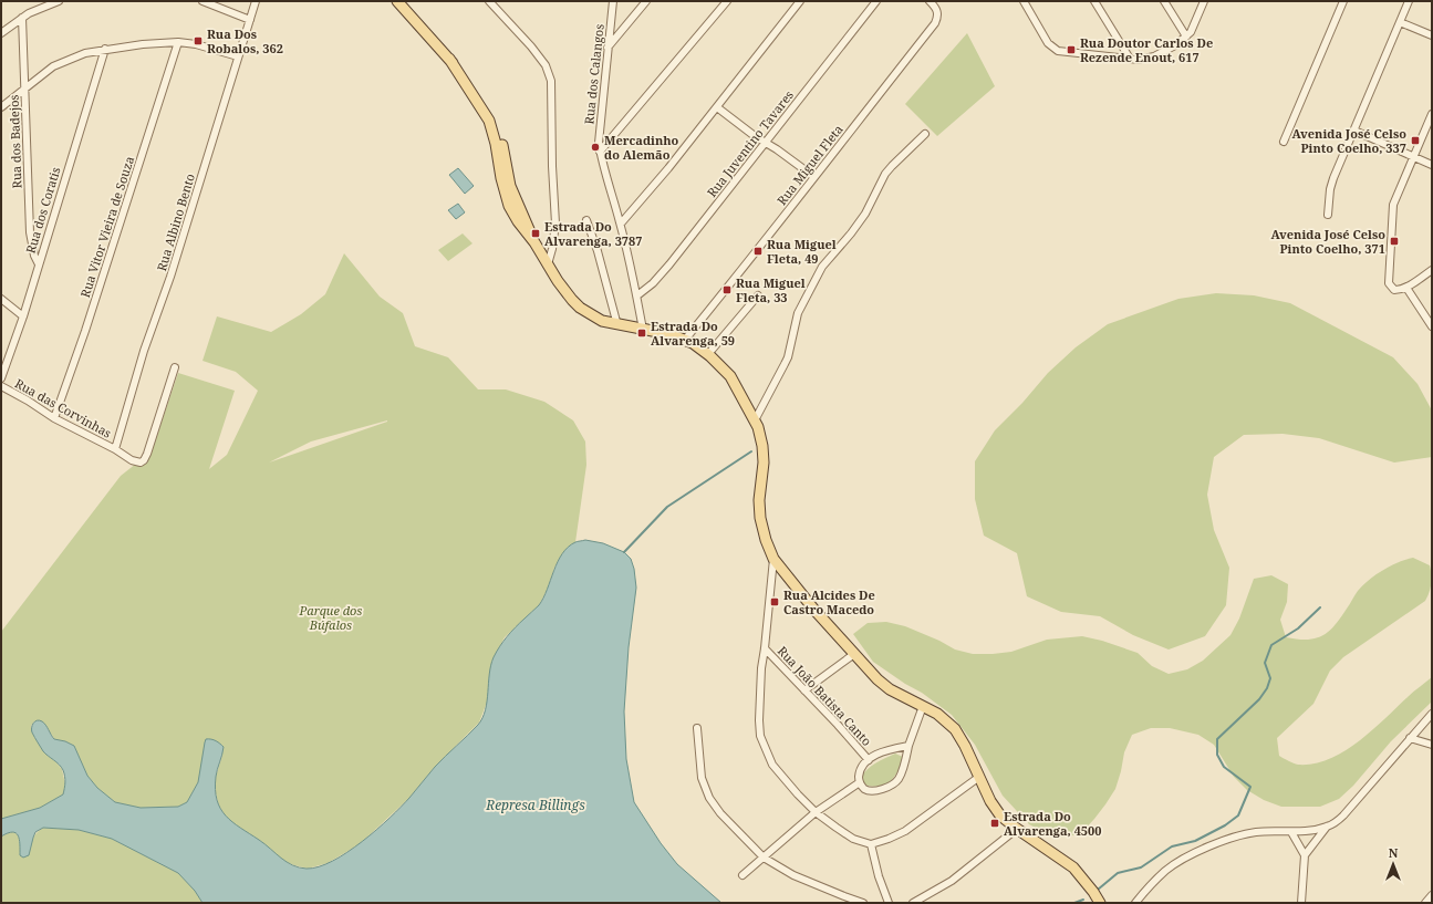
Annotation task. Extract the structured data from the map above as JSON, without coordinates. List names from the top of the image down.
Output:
{
  "streets": {
    "street": [
      "Rua dos Calangos",
      "Rua dos Badejos",
      "Rua Juventino Tavares",
      "Rua Miguel Fleta",
      "Rua dos Coratis",
      "Rua Albino Bento",
      "Rua Vitor Vieira de Souza",
      "Rua das Corvinhas",
      "Rua João Batista Canto"
    ]
  },
  "crossings": [
    ["Rua dos Calangos", "Rua Juventino Tavares"],
    ["Rua dos Badejos", "Rua dos Coratis"],
    ["Rua Albino Bento", "Rua das Corvinhas"],
    ["Rua Vitor Vieira de Souza", "Rua das Corvinhas"]
  ],
  "water": ["Represa Billings"],
  "parks": ["Parque dos Búfalos"],
  "places": {
    "transit": [
      "Rua Dos Robalos, 362",
      "Rua Doutor Carlos De Rezende Enout, 617",
      "Avenida José Celso Pinto Coelho, 337",
      "Estrada Do Alvarenga, 3787",
      "Avenida José Celso Pinto Coelho, 371",
      "Rua Miguel Fleta, 49",
      "Rua Miguel Fleta, 33",
      "Estrada Do Alvarenga, 59",
      "Rua Alcides De Castro Macedo",
      "Estrada Do Alvarenga, 4500"
    ],
    "other": ["Mercadinho do Alemão"]
  },
  "north": "top"
}
